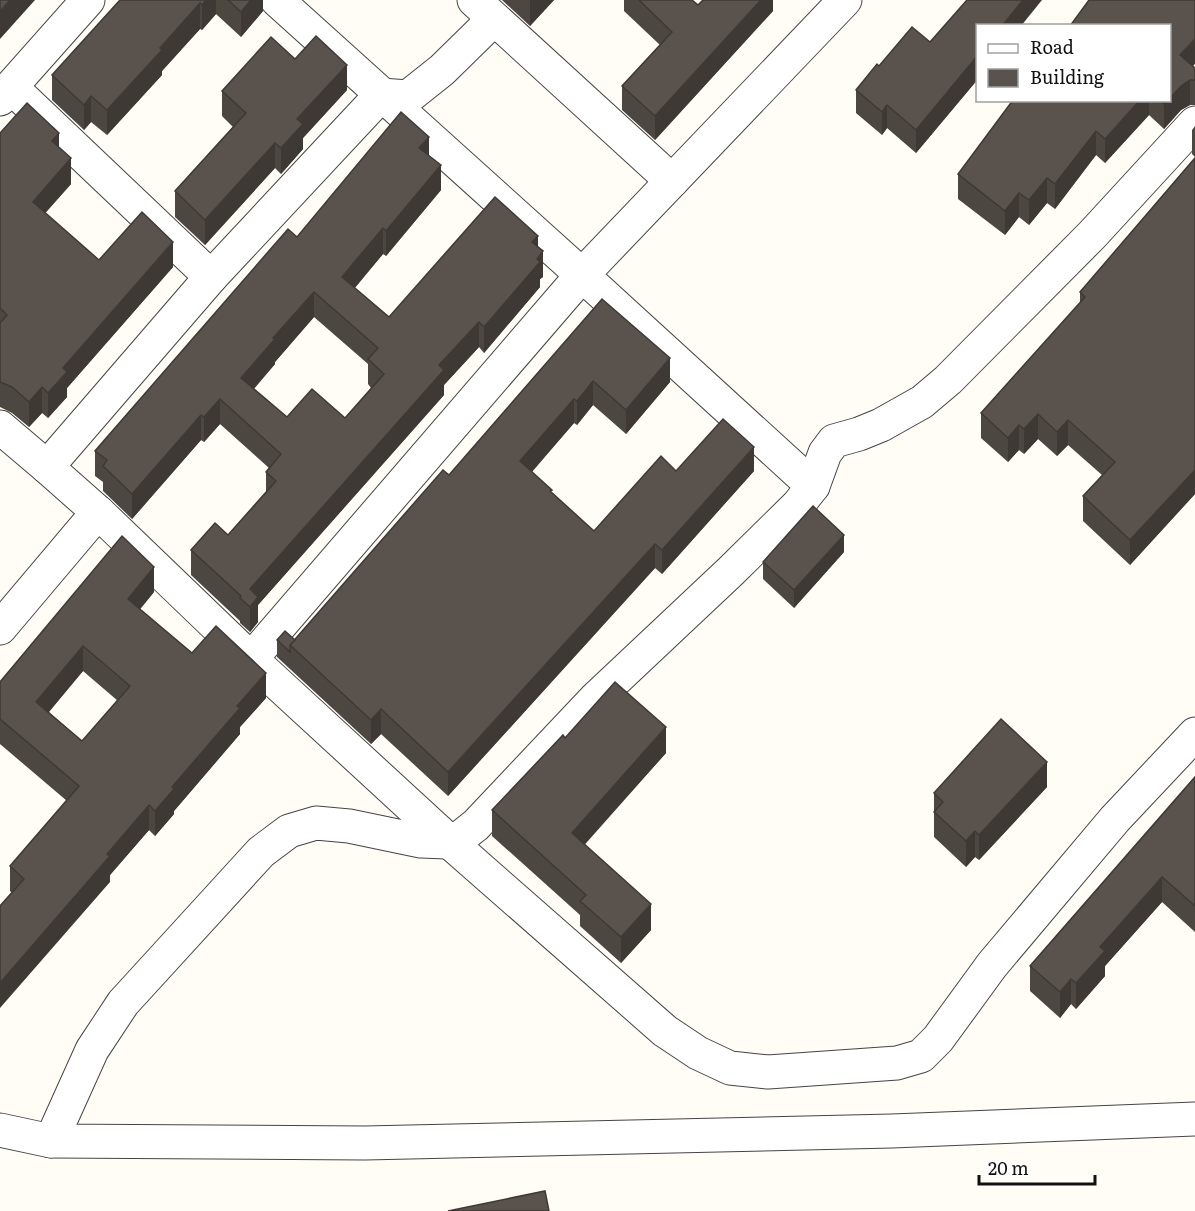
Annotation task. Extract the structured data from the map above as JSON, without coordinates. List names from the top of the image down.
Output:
{
  "legend": ["Road", "Building"],
  "scale_bar": "20 m"
}
